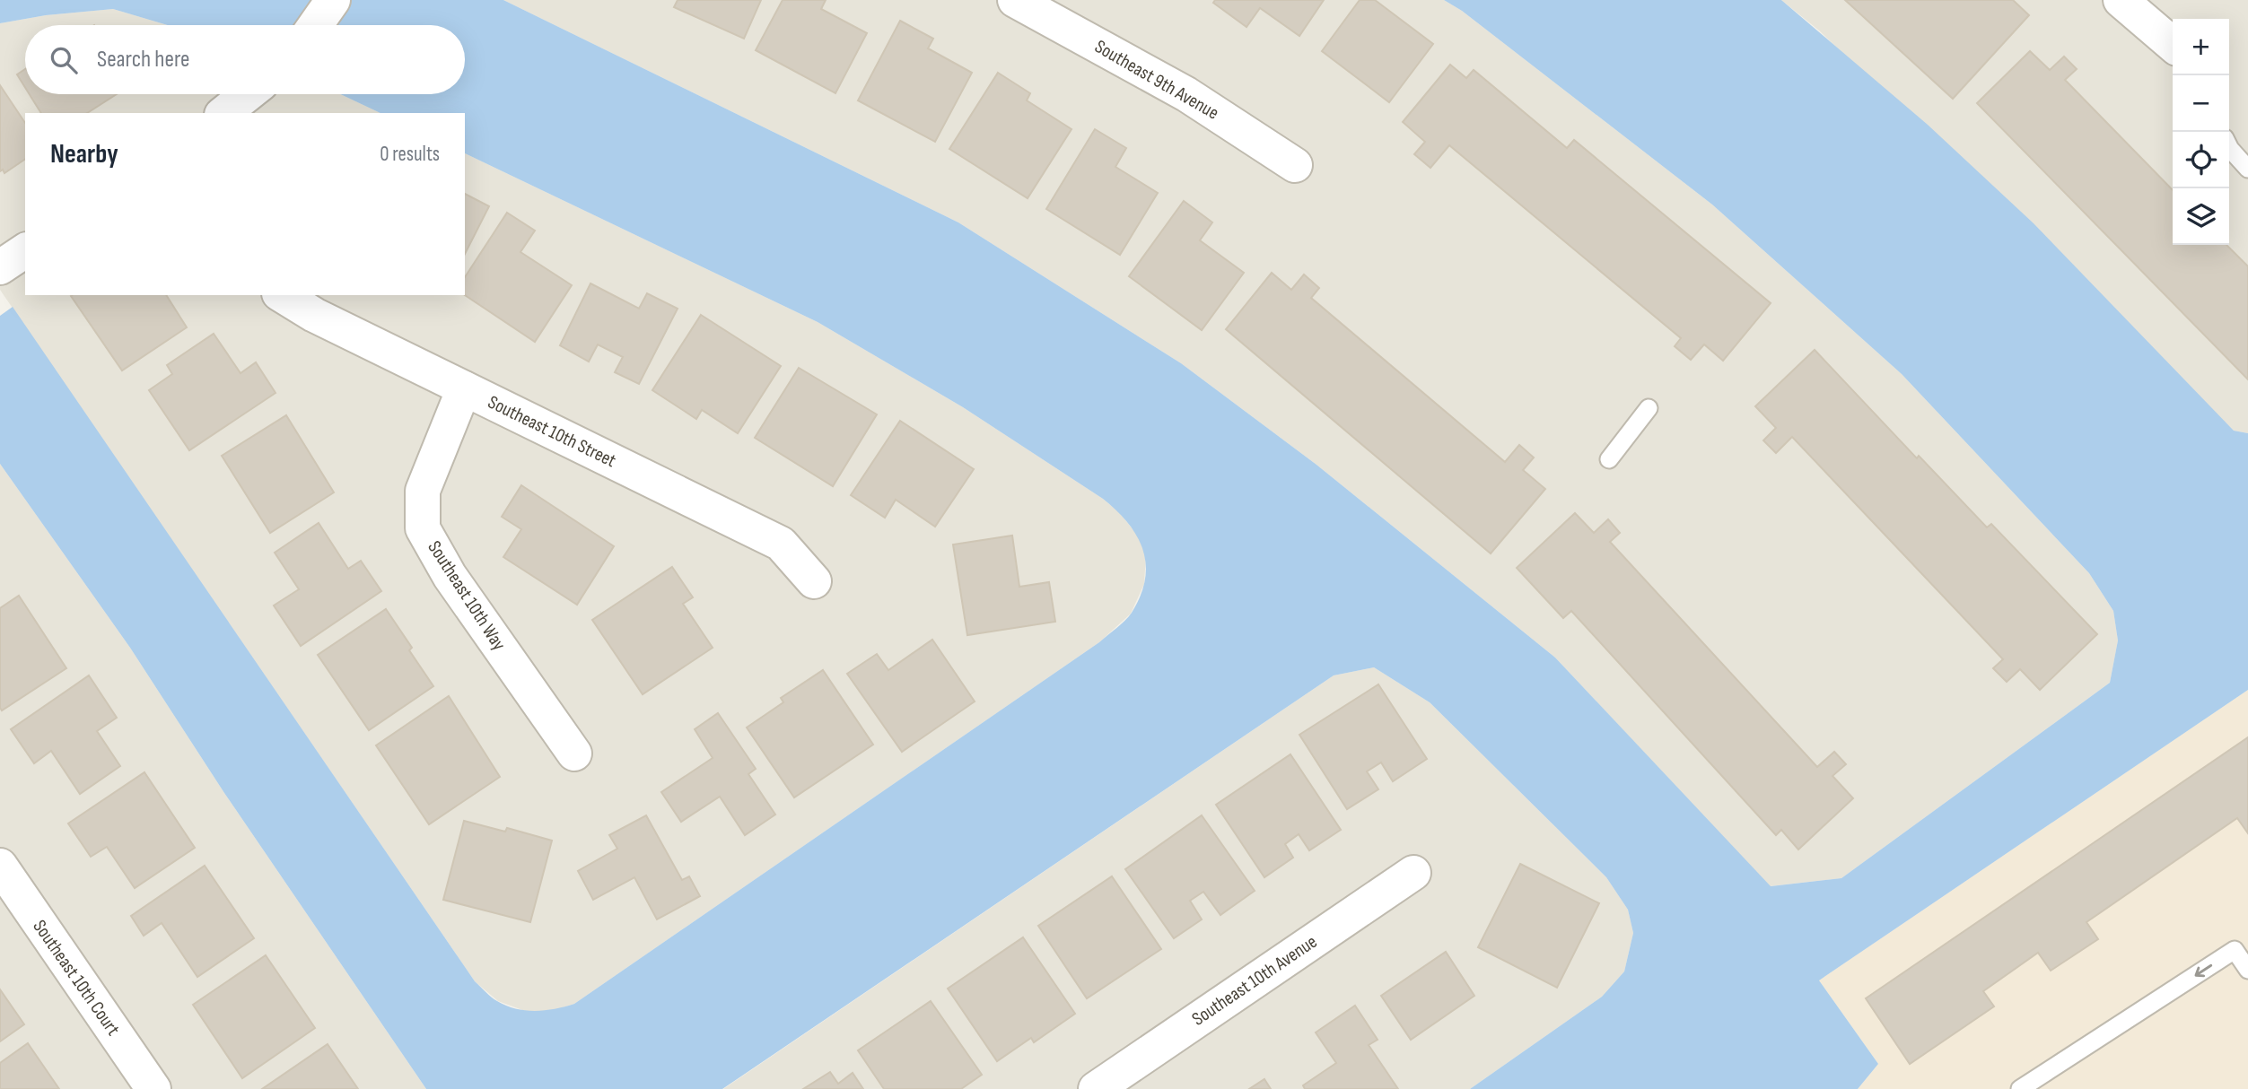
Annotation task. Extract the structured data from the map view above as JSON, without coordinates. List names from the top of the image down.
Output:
{
  "streets": {
    "street": [
      "Southeast 9th Avenue",
      "Southeast 10th Street",
      "Southeast 10th Way",
      "Southeast 10th Court",
      "Southeast 10th Avenue"
    ]
  },
  "crossings": [
    ["Southeast 10th Street", "Southeast 10th Way"]
  ],
  "page": {
    "map_buttons": ["+", "−"],
    "search": "Search here",
    "heading": ["Nearby", "0 results"]
  }
}
